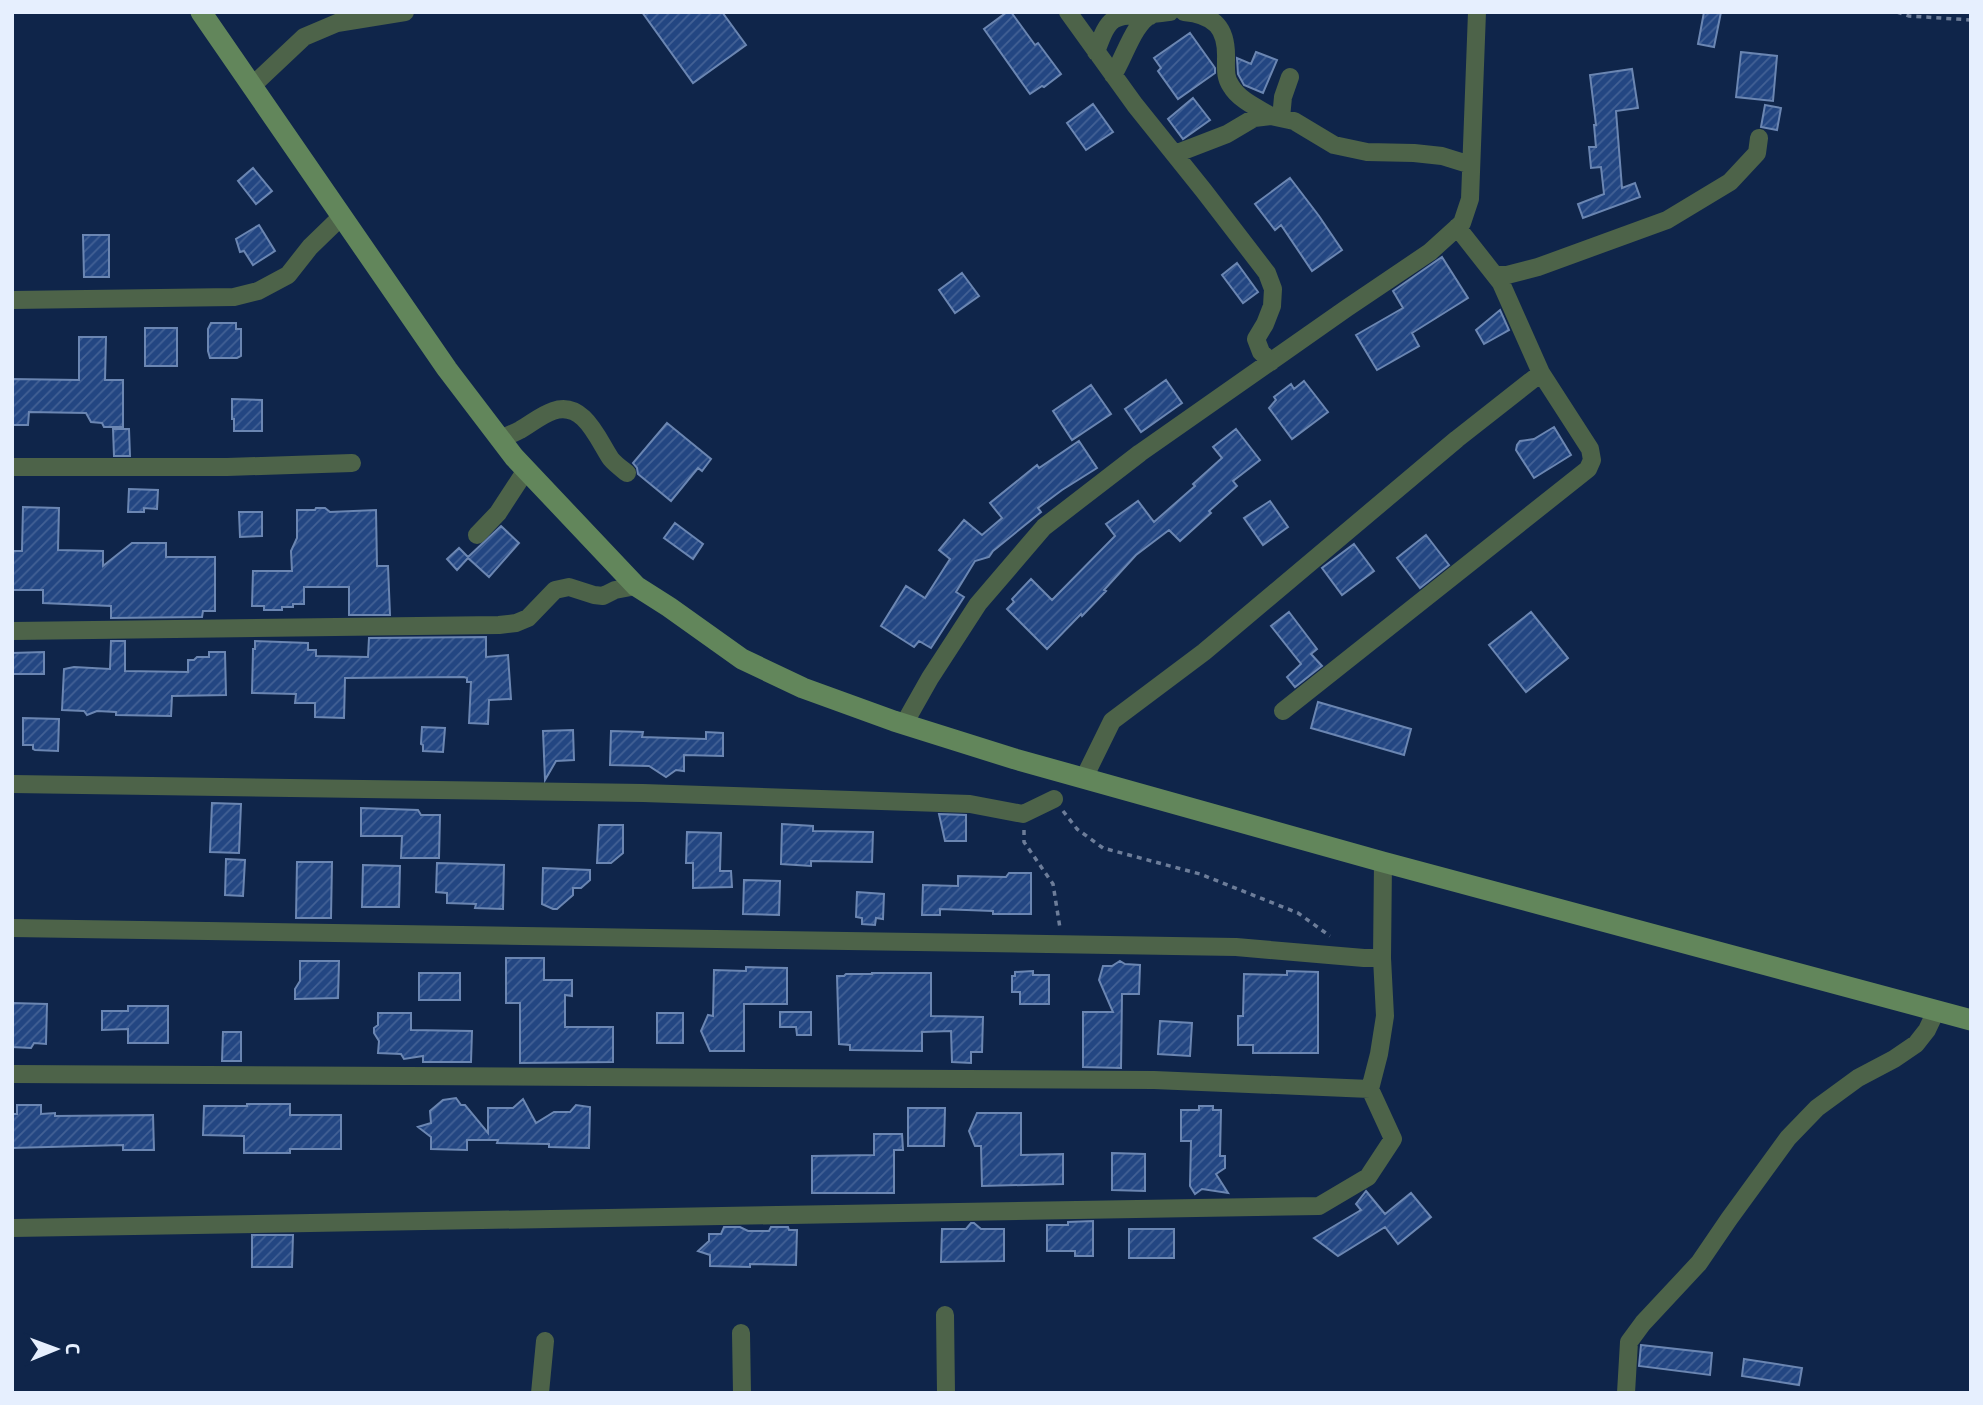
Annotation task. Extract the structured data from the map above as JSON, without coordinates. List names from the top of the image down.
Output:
{
  "north": "right"
}
